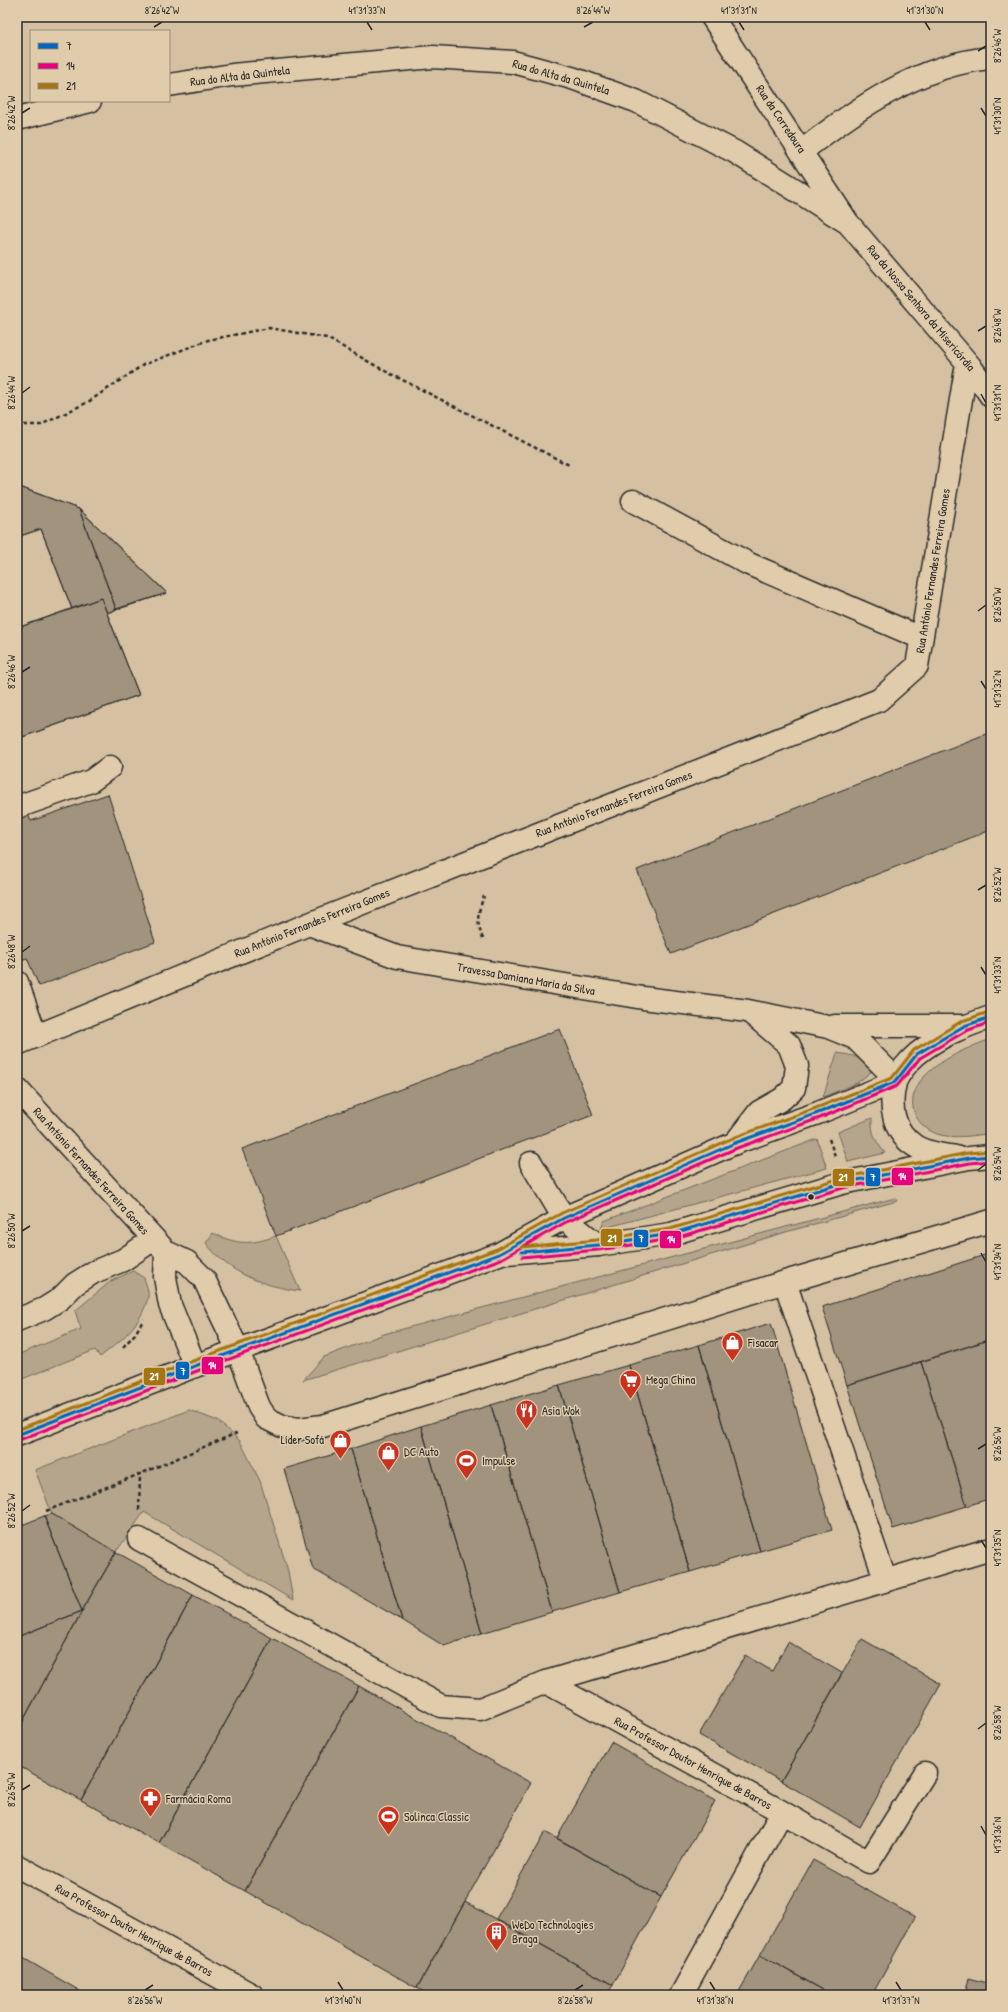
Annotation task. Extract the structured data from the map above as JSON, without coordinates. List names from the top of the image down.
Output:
{
  "streets": {
    "street": [
      "Rua do Alta da Quintela",
      "Rua da Corredoura",
      "Rua da Nossa Senhora da Misericórdia",
      "Rua António Fernandes Ferreira Gomes",
      "Travessa Damiana Maria da Silva",
      "Rua Professor Doutor Henrique de Barros"
    ]
  },
  "crossings": [
    ["Rua do Alta da Quintela", "Rua da Corredoura"],
    ["Rua do Alta da Quintela", "Rua da Nossa Senhora da Misericórdia"],
    ["Rua da Corredoura", "Rua da Nossa Senhora da Misericórdia"],
    ["Rua da Nossa Senhora da Misericórdia", "Rua António Fernandes Ferreira Gomes"],
    ["Rua António Fernandes Ferreira Gomes", "Travessa Damiana Maria da Silva"]
  ],
  "places": {
    "shop": ["Fisacar", "Líder Sofá", "DC Auto"],
    "supermarket": ["Mega China"],
    "restaurant": ["Asia Wok"],
    "sports": ["Impulse", "Solinca Classic"],
    "pharmacy": ["Farmácia Roma"],
    "building": ["WeDo Technologies Braga"]
  },
  "lines": ["transit line 21", "transit line 7", "transit line 14"],
  "legend": ["7", "14", "21"],
  "coordinates": [
    "8°26'42\"W",
    "41°31'33\"N",
    "8°26'44\"W",
    "41°31'31\"N",
    "41°31'30\"N",
    "8°26'46\"W",
    "8°26'48\"W",
    "8°26'50\"W",
    "41°31'32\"N",
    "8°26'52\"W",
    "8°26'54\"W",
    "41°31'34\"N",
    "8°26'56\"W",
    "41°31'35\"N",
    "8°26'58\"W",
    "41°31'36\"N",
    "41°31'40\"N",
    "41°31'38\"N",
    "41°31'37\"N"
  ]
}
